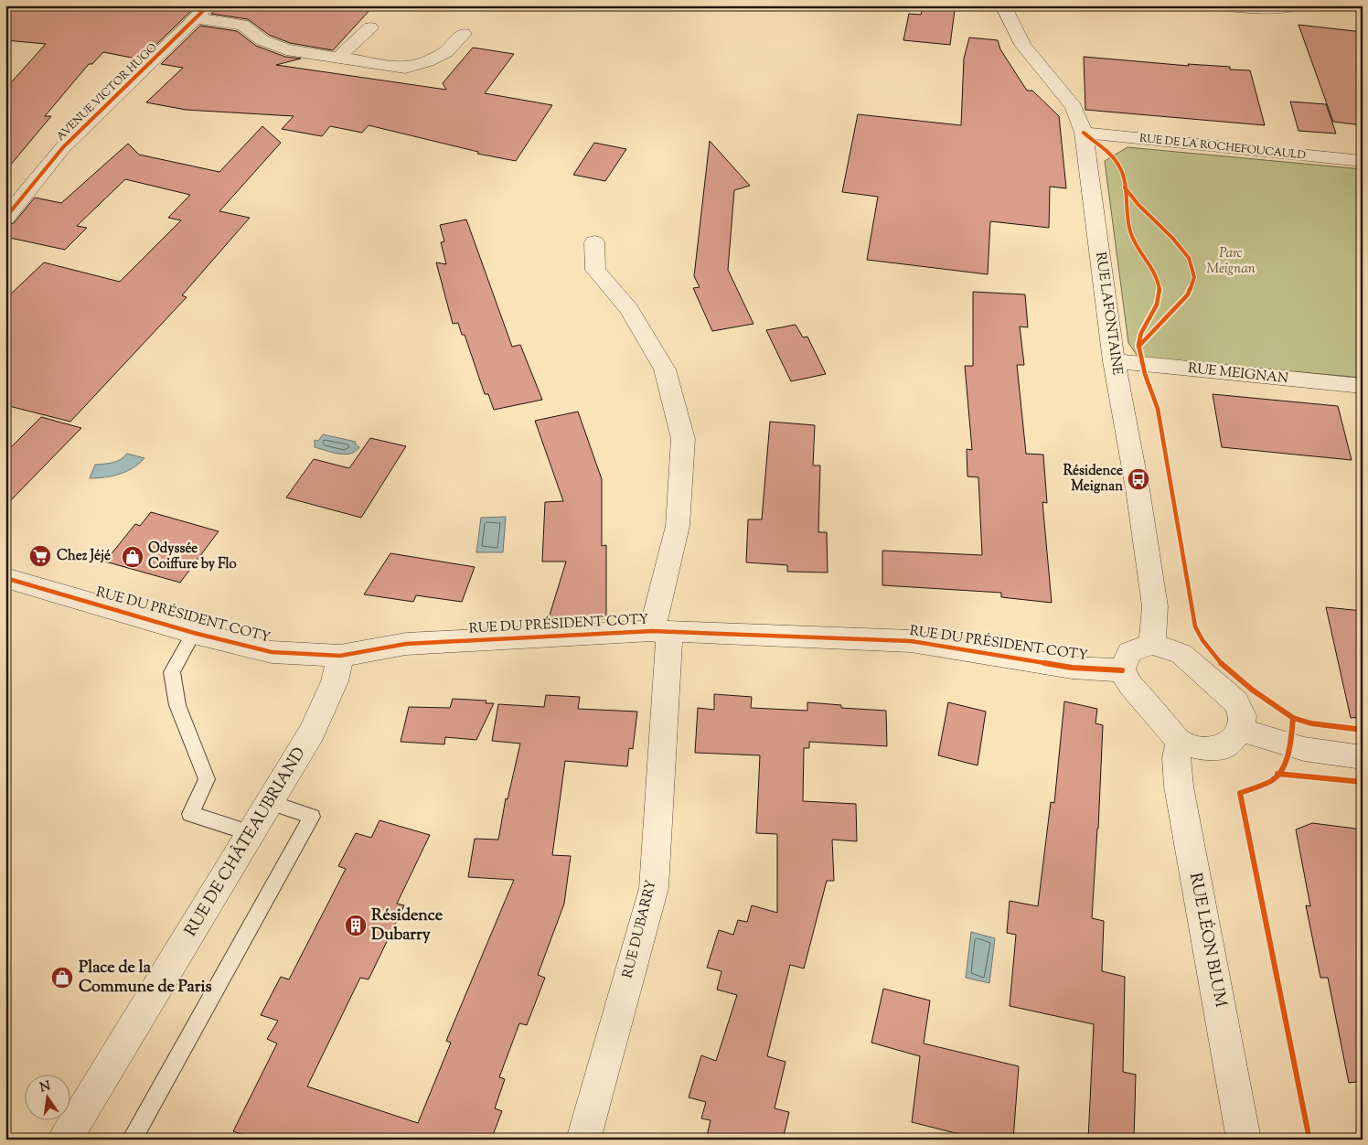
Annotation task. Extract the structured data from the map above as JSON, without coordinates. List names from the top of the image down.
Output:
{
  "streets": {
    "street": [
      "AVENUE VICTOR HUGO",
      "RUE DE LA ROCHEFOUCAULD",
      "RUE LAFONTAINE",
      "RUE MEIGNAN",
      "RUE DU PRÉSIDENT COTY",
      "RUE DE CHÂTEAUBRIAND",
      "RUE DUBARRY",
      "RUE LÉON BLUM"
    ]
  },
  "crossings": [
    ["RUE DE LA ROCHEFOUCAULD", "RUE LAFONTAINE"],
    ["RUE LAFONTAINE", "RUE MEIGNAN"],
    ["RUE DU PRÉSIDENT COTY", "RUE DE CHÂTEAUBRIAND"],
    ["RUE DU PRÉSIDENT COTY", "RUE DUBARRY"]
  ],
  "parks": ["Parc Meignan"],
  "places": {
    "bus stop": ["Résidence Meignan"],
    "supermarket": ["Chez Jéjé"],
    "shop": ["Odyssée Coiffure by Flo", "Place de la Commune de Paris"],
    "building": ["Résidence Dubarry"]
  },
  "north": "top"
}
